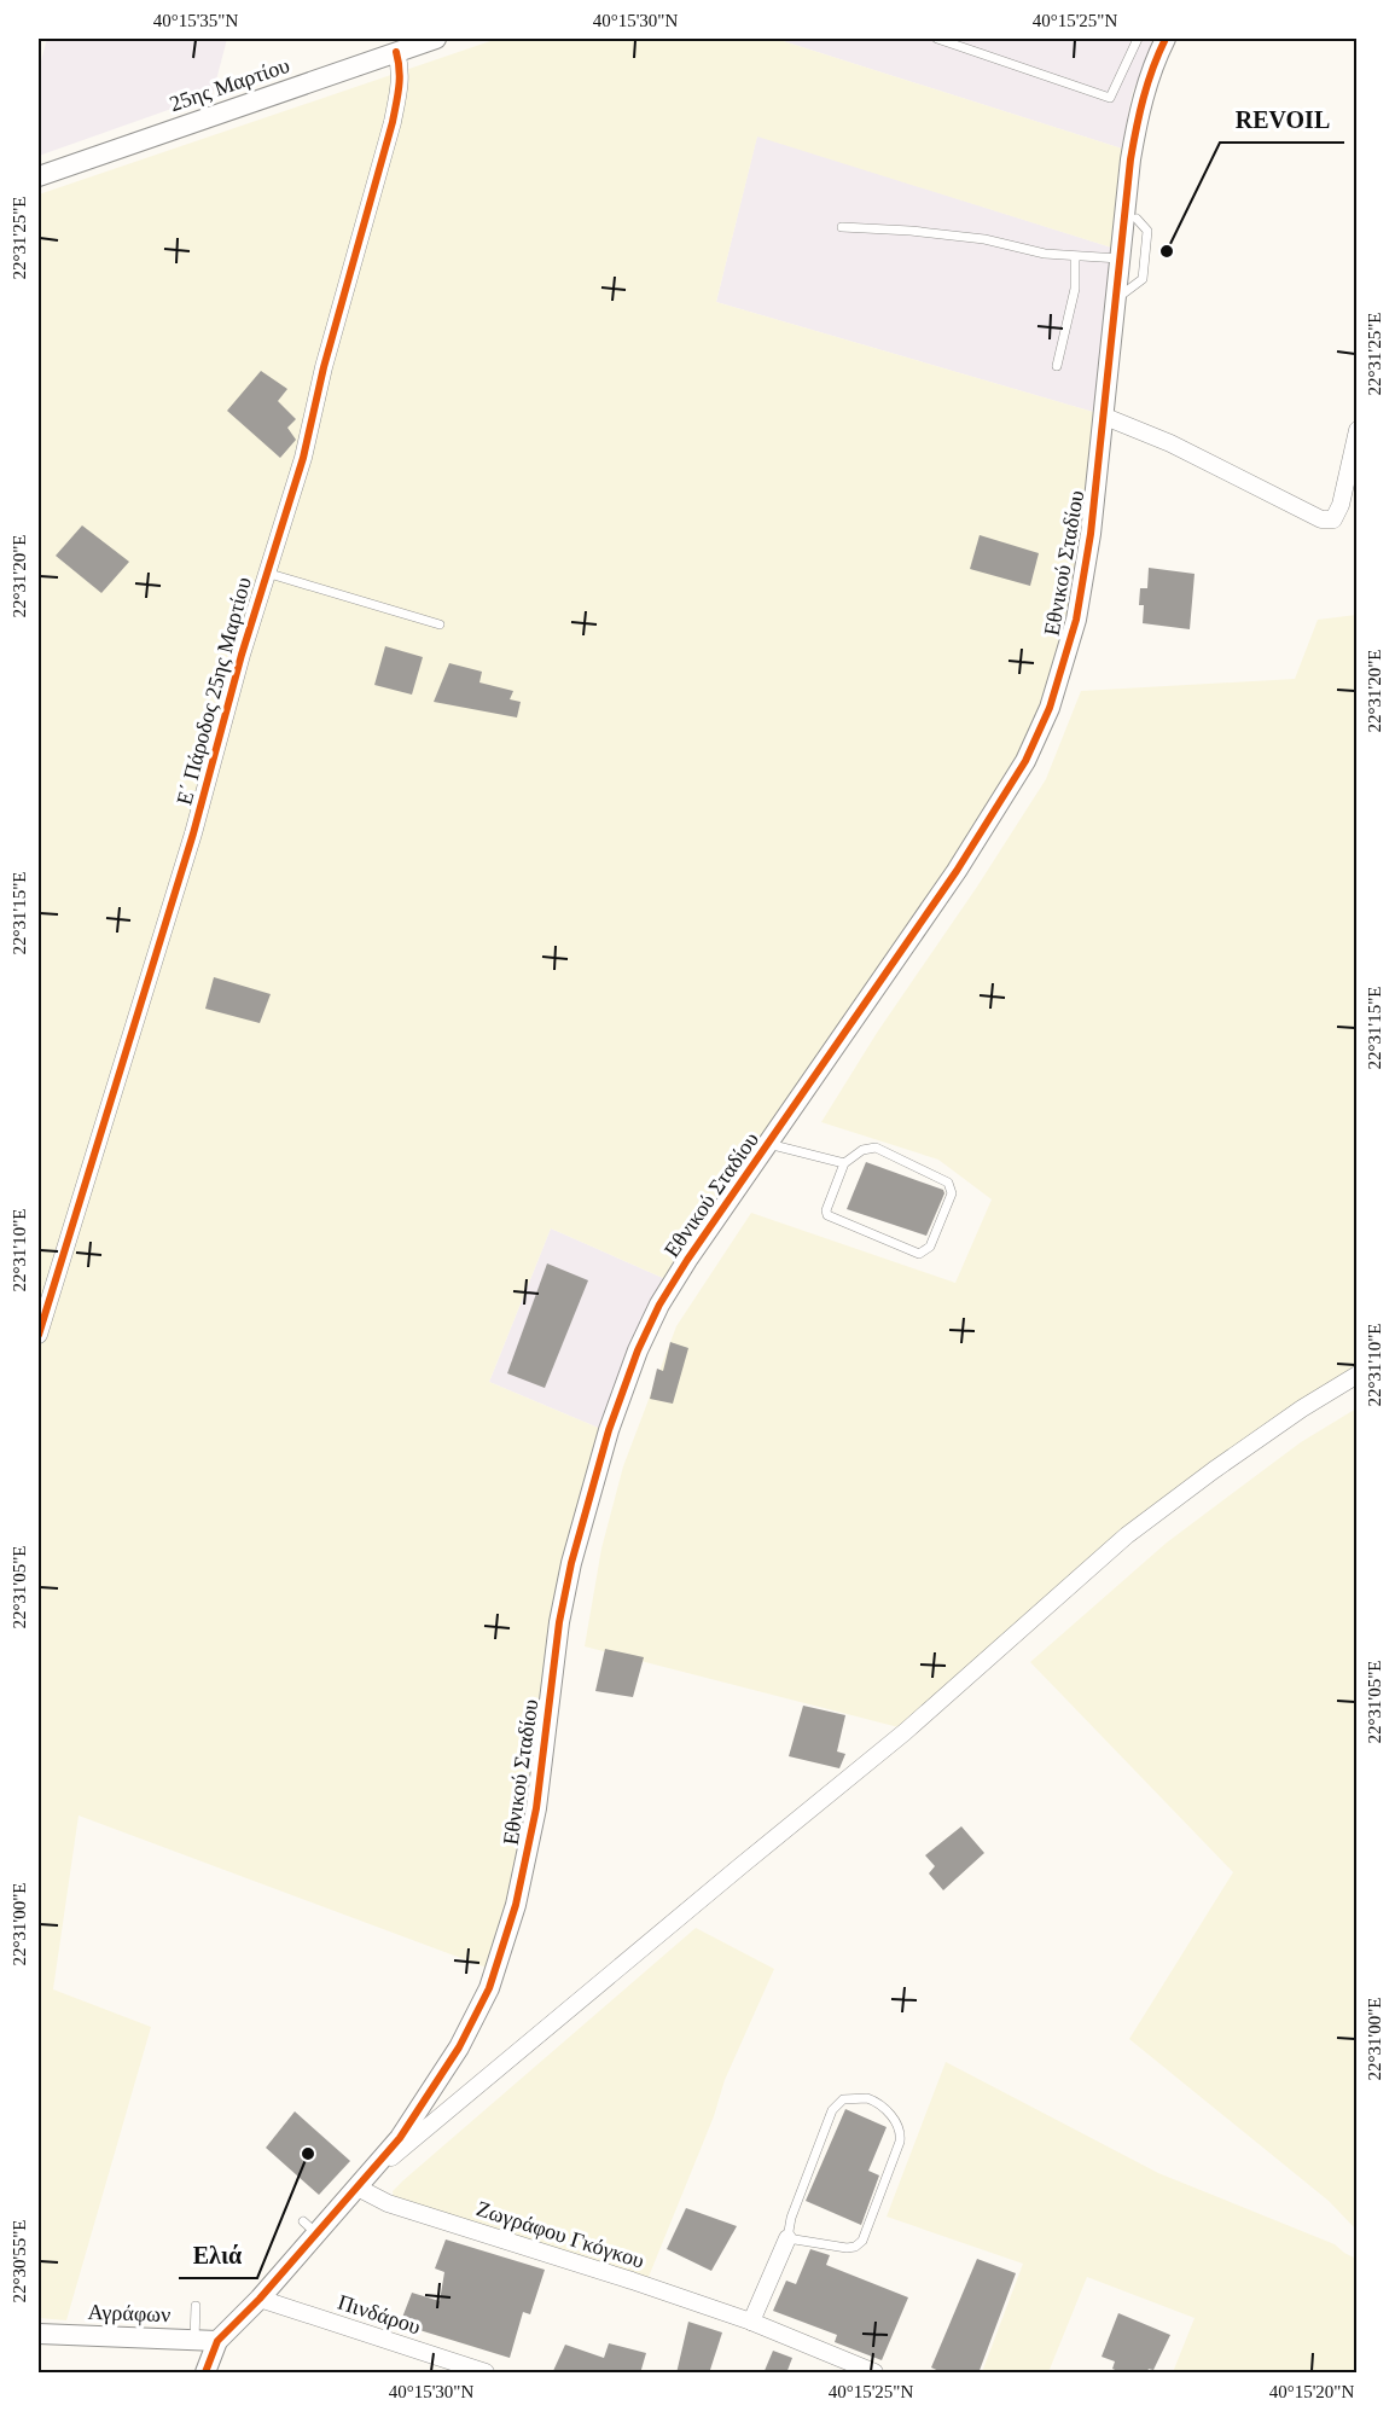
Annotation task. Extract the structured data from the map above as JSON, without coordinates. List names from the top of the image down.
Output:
{
  "streets": {
    "street": [
      "25ης Μαρτίου",
      "Εθνικού Σταδίου",
      "Ε΄ Πάροδος 25ης Μαρτίου",
      "Ζωγράφου Γκόγκου",
      "Αγράφων",
      "Πινδάρου"
    ]
  },
  "crossings": [
    ["25ης Μαρτίου", "Ε΄ Πάροδος 25ης Μαρτίου"],
    ["Εθνικού Σταδίου", "Ζωγράφου Γκόγκου"],
    ["Εθνικού Σταδίου", "Αγράφων"],
    ["Εθνικού Σταδίου", "Πινδάρου"]
  ],
  "places": ["REVOIL", "Ελιά"],
  "coordinates": [
    "40°15'35\"N",
    "40°15'30\"N",
    "40°15'25\"N",
    "22°31'25\"E",
    "22°31'20\"E",
    "22°31'15\"E",
    "22°31'10\"E",
    "22°31'05\"E",
    "22°31'00\"E",
    "22°30'55\"E",
    "40°15'20\"N"
  ]
}
